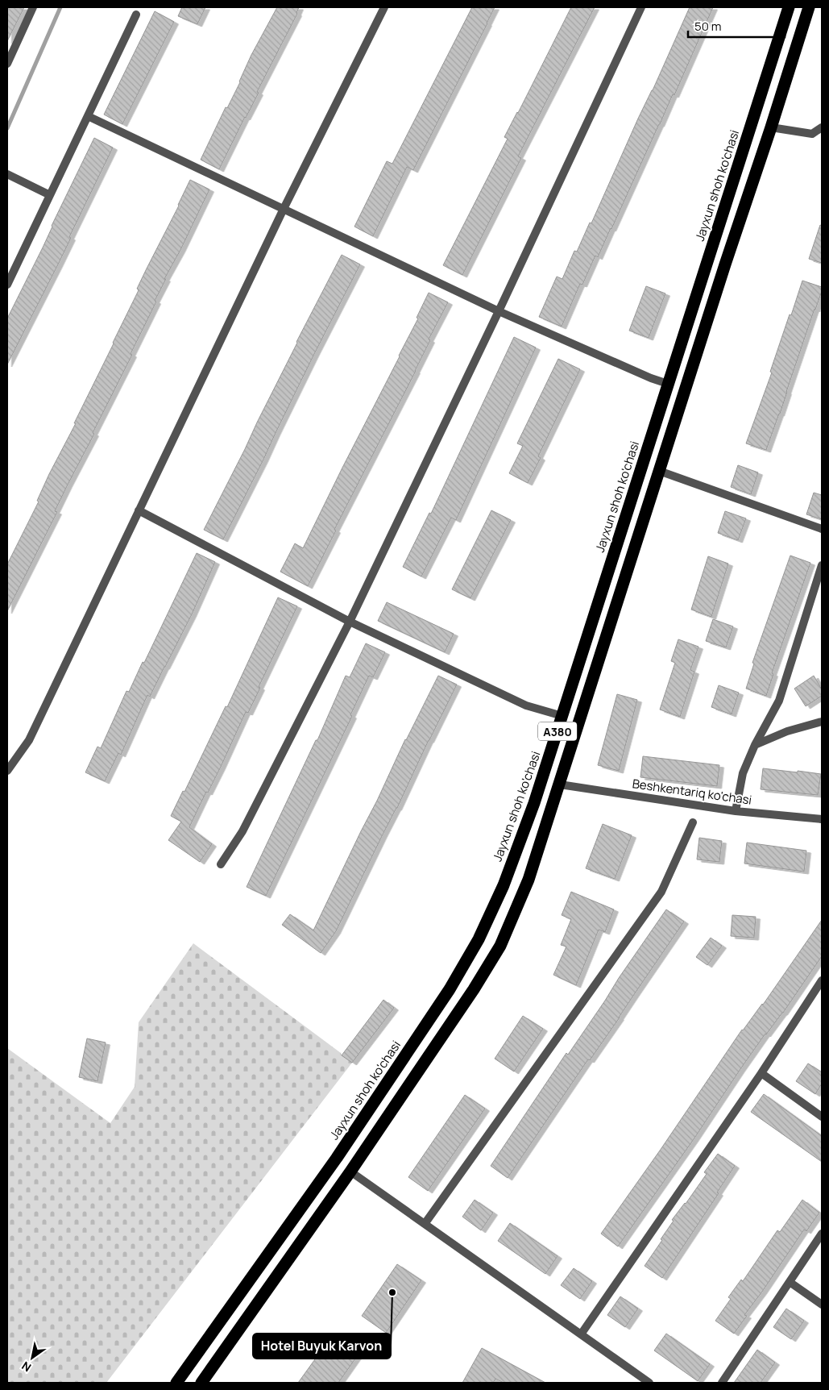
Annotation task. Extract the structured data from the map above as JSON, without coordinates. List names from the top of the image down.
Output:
{
  "streets": {
    "highway": ["Jayxun shoh ko'chasi", "A380"],
    "street": ["Beshkentariq ko'chasi"]
  },
  "crossings": [
    ["A380", "Beshkentariq ko'chasi"]
  ],
  "places": ["Hotel Buyuk Karvon"],
  "scale_bar": "50 m",
  "north": "bottom left"
}
